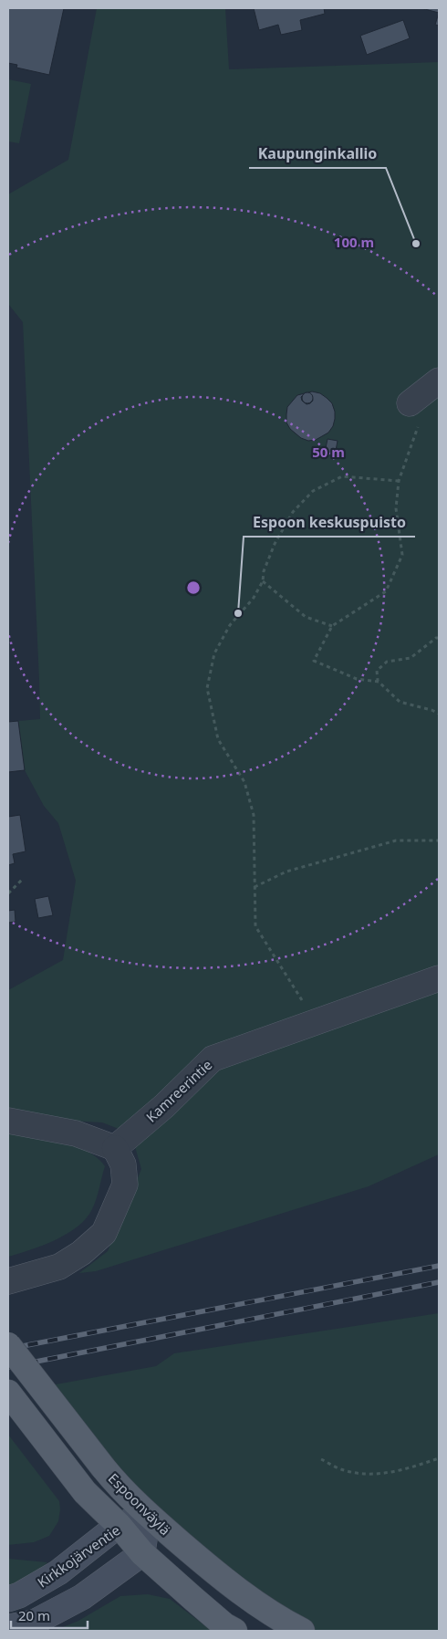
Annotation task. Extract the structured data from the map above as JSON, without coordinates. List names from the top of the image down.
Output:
{
  "streets": {
    "main road": ["Espoonväylä", "Kirkkojärventie"],
    "street": ["Kamreerintie"]
  },
  "crossings": [
    ["Espoonväylä", "Kirkkojärventie"]
  ],
  "places": ["Kaupunginkallio", "Espoon keskuspuisto"],
  "scale_bar": "20 m",
  "rings": ["100 m", "50 m"]
}
